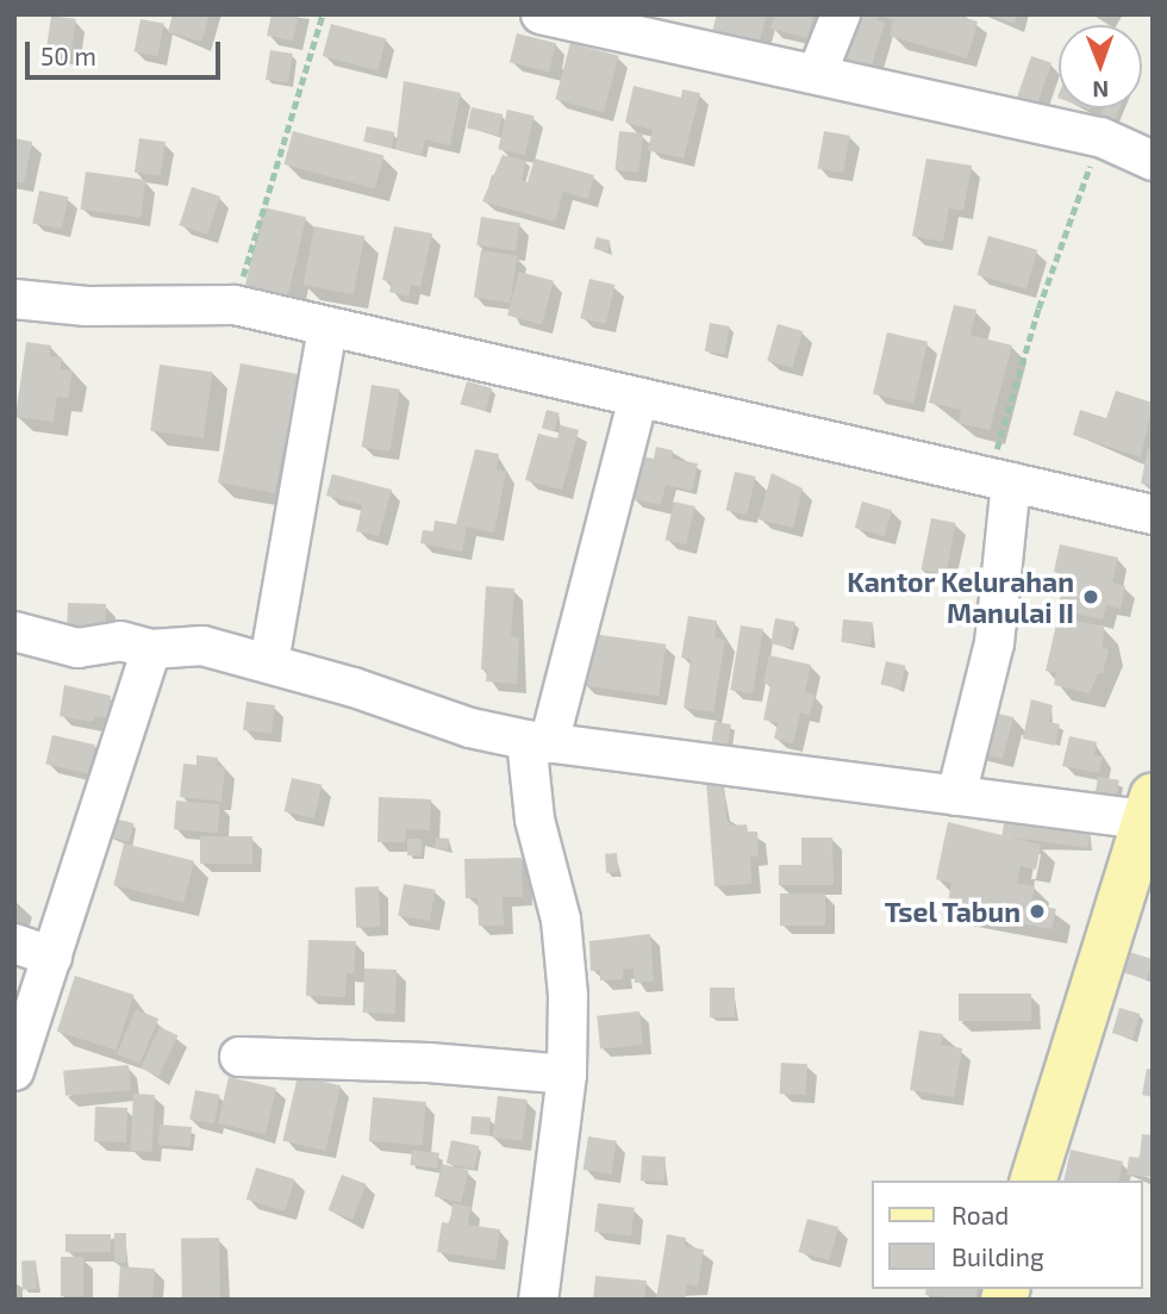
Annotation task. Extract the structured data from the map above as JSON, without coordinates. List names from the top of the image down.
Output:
{
  "places": ["Kantor Kelurahan Manulai II", "Tsel Tabun"],
  "legend": ["Road", "Building"],
  "scale_bar": "50 m",
  "north": "bottom"
}
